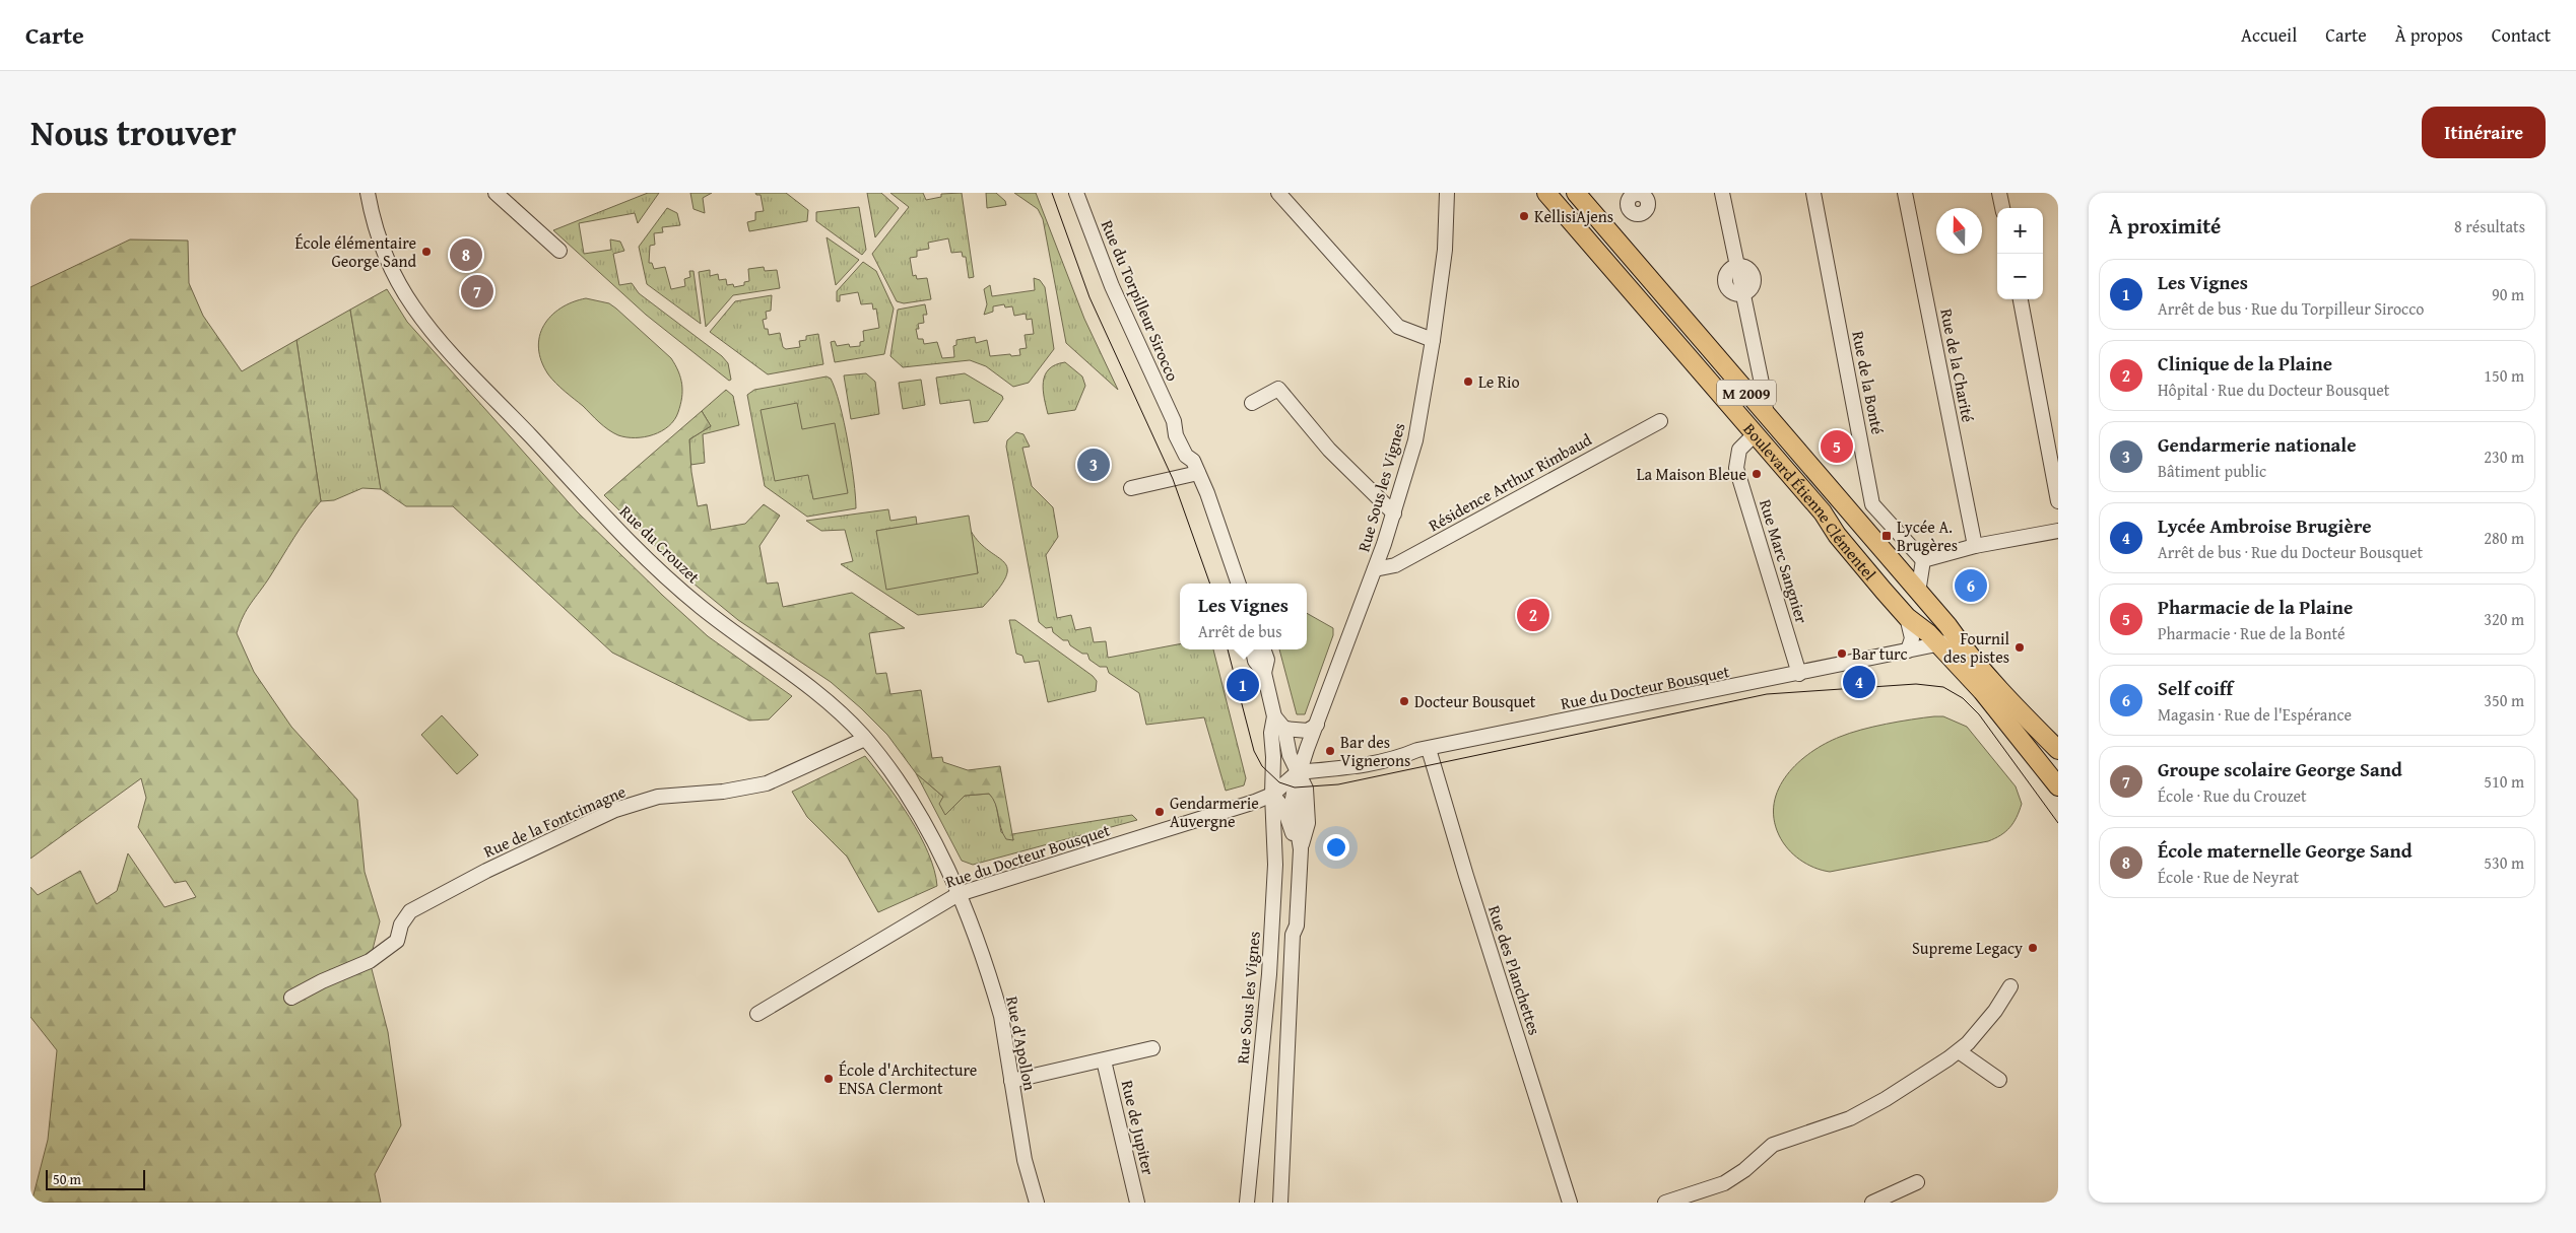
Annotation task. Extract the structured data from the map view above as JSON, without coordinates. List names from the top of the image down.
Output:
{
  "streets": {
    "main road": ["M 2009", "Boulevard Étienne Clémentel"],
    "street": [
      "Rue du Torpilleur Sirocco",
      "Rue de la Charité",
      "Rue de la Bonté",
      "Résidence Arthur Rimbaud",
      "Rue Sous les Vignes",
      "Rue du Crouzet",
      "Rue Marc Sangnier",
      "Rue du Docteur Bousquet",
      "Rue de la Fontcimagne",
      "Rue des Planchettes",
      "Rue d'Apollon",
      "Rue de Jupiter"
    ]
  },
  "crossings": [
    ["Résidence Arthur Rimbaud", "Rue Sous les Vignes"],
    ["Rue Sous les Vignes", "Rue du Docteur Bousquet"],
    ["Boulevard Étienne Clémentel", "Rue Marc Sangnier"],
    ["Boulevard Étienne Clémentel", "Rue du Docteur Bousquet"],
    ["Rue du Crouzet", "Rue du Docteur Bousquet"],
    ["Rue du Crouzet", "Rue de la Fontcimagne"],
    ["Rue du Crouzet", "Rue d'Apollon"],
    ["Rue Marc Sangnier", "Rue du Docteur Bousquet"],
    ["Rue du Docteur Bousquet", "Rue des Planchettes"],
    ["Rue du Docteur Bousquet", "Rue d'Apollon"]
  ],
  "places": {
    "other": [
      "KellisiAjens",
      "École élémentaire George Sand",
      "Le Rio",
      "La Maison Bleue",
      "Fournil des pistes",
      "Bar turc",
      "Docteur Bousquet",
      "Bar des Vignerons",
      "Gendarmerie Auvergne",
      "Supreme Legacy",
      "École d'Architecture ENSA Clermont"
    ],
    "transit": ["Lycée A. Brugères"]
  },
  "scale_bar": "50 m",
  "north": "top",
  "page": {
    "header": "Carte",
    "nav": [
      "Accueil",
      "Carte",
      "À propos",
      "Contact"
    ],
    "title": "Nous trouver",
    "buttons": "Itinéraire",
    "heading": ["À proximité", "8 résultats"],
    "map_buttons": ["+", "−"],
    "pins": [
      "8",
      "7",
      "5",
      "3",
      "6",
      "2",
      "4",
      "1"
    ],
    "list": [
      {
        "mark": "1",
        "name": "Les Vignes",
        "note": "Arrêt de bus · Rue du Torpilleur Sirocco",
        "value": "90 m"
      },
      {
        "mark": "2",
        "name": "Clinique de la Plaine",
        "note": "Hôpital · Rue du Docteur Bousquet",
        "value": "150 m"
      },
      {
        "mark": "3",
        "name": "Gendarmerie nationale",
        "note": "Bâtiment public",
        "value": "230 m"
      },
      {
        "mark": "4",
        "name": "Lycée Ambroise Brugière",
        "note": "Arrêt de bus · Rue du Docteur Bousquet",
        "value": "280 m"
      },
      {
        "mark": "5",
        "name": "Pharmacie de la Plaine",
        "note": "Pharmacie · Rue de la Bonté",
        "value": "320 m"
      },
      {
        "mark": "6",
        "name": "Self coiff",
        "note": "Magasin · Rue de l'Espérance",
        "value": "350 m"
      },
      {
        "mark": "7",
        "name": "Groupe scolaire George Sand",
        "note": "École · Rue du Crouzet",
        "value": "510 m"
      },
      {
        "mark": "8",
        "name": "École maternelle George Sand",
        "note": "École · Rue de Neyrat",
        "value": "530 m"
      }
    ],
    "popup": ["Les Vignes", "Arrêt de bus"],
    "scale": "50 m"
  }
}
